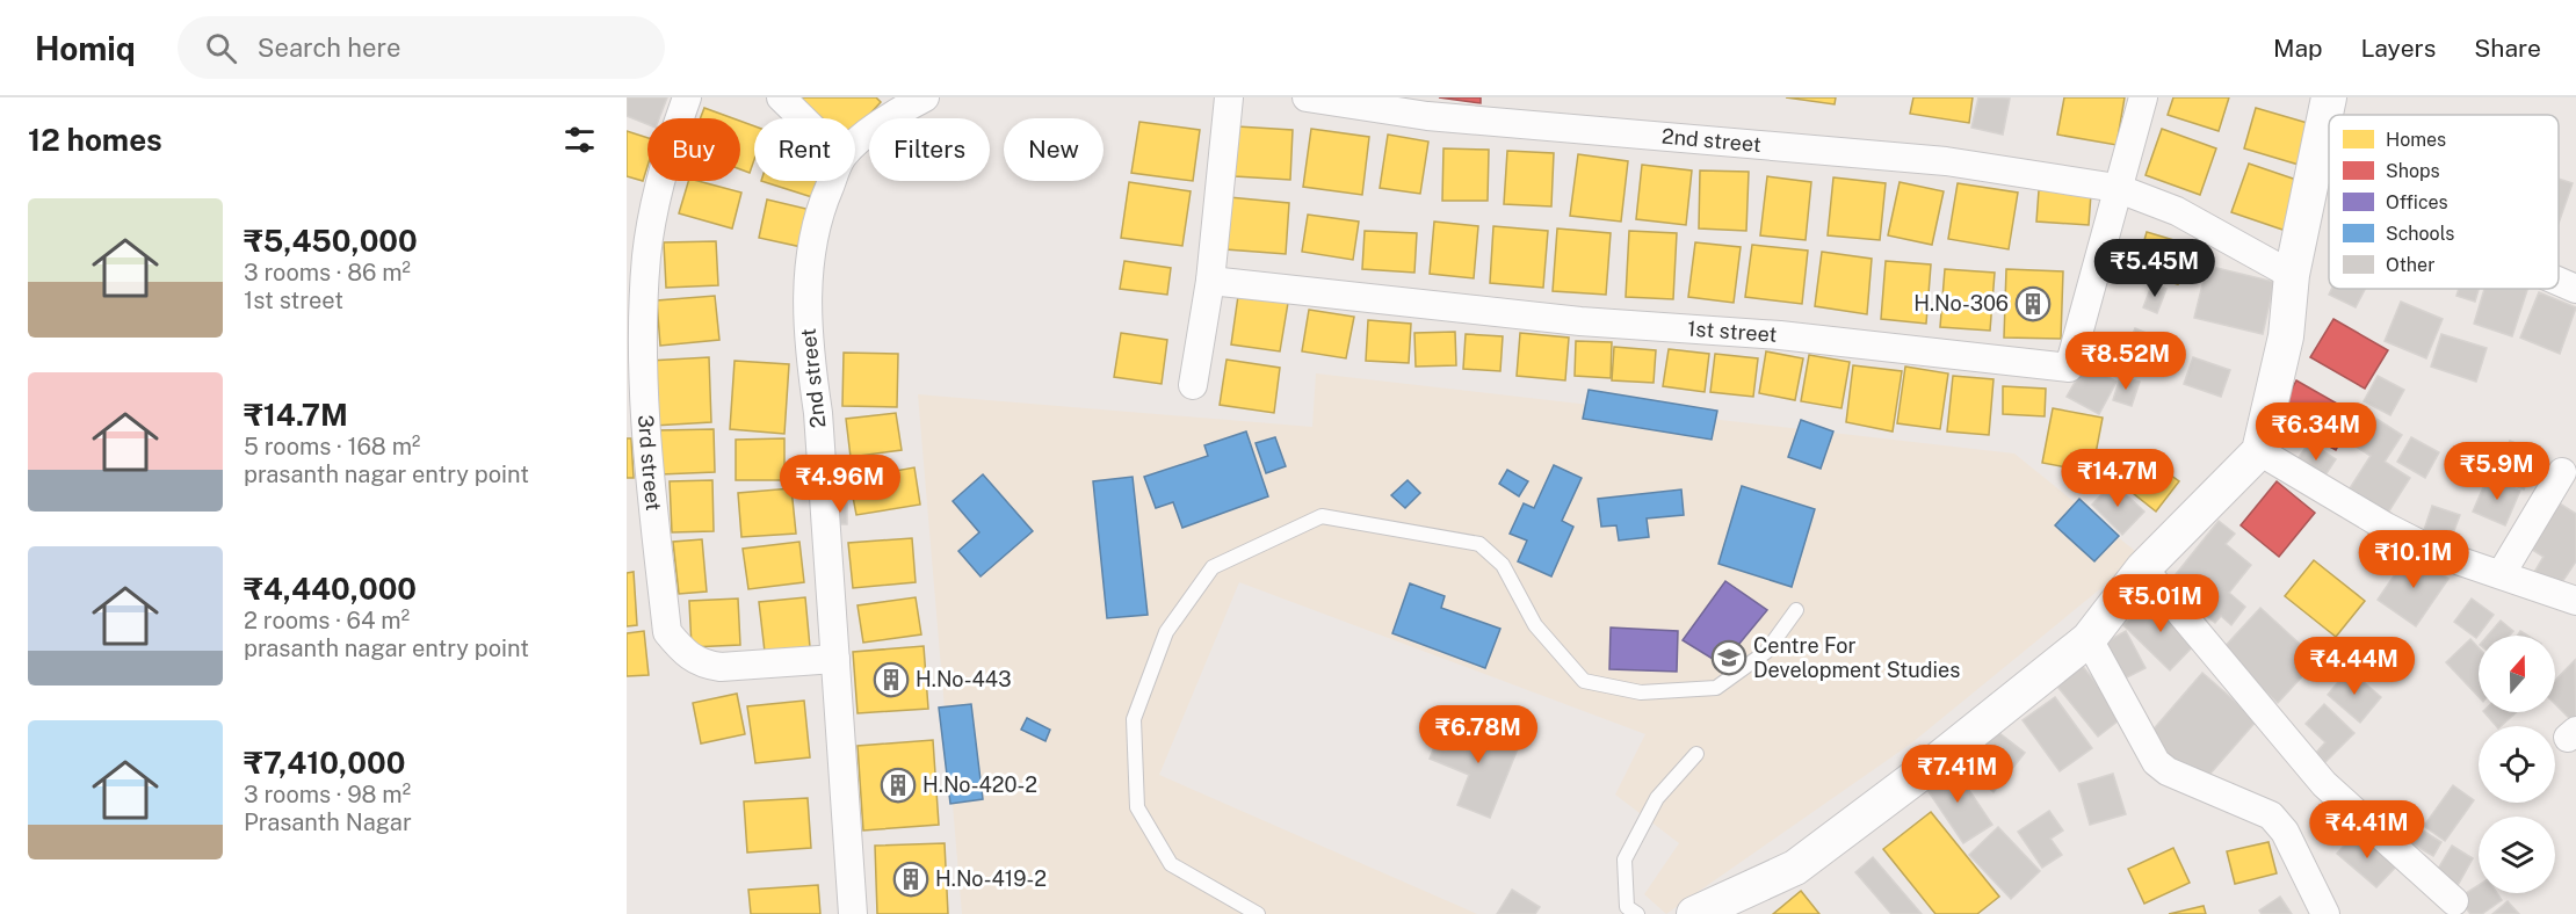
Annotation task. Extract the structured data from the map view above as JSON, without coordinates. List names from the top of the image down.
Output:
{
  "streets": {
    "street": ["2nd street", "1st street", "3rd street"]
  },
  "crossings": [
    ["2nd street", "1st street"],
    ["2nd street", "3rd street"]
  ],
  "places": {
    "building": [
      "H.No-306",
      "H.No-443",
      "H.No-420-2",
      "H.No-419-2"
    ],
    "school or university": ["Centre For Development Studies"]
  },
  "legend": [
    "Homes",
    "Shops",
    "Offices",
    "Schools",
    "Other"
  ],
  "north": "top",
  "page": {
    "header": "Homiq",
    "search": "Search here",
    "nav": ["Map", "Layers", "Share"],
    "heading": "12 homes",
    "chip": [
      "Buy",
      "Rent",
      "Filters",
      "New"
    ],
    "list": [
      {
        "name": "₹5,450,000",
        "note": "3 rooms · 86 m² · 1st street"
      },
      {
        "name": "₹14.7M",
        "note": "5 rooms · 168 m² · prasanth nagar entry point"
      },
      {
        "name": "₹4,440,000",
        "note": "2 rooms · 64 m² · prasanth nagar entry point"
      },
      {
        "name": "₹7,410,000",
        "note": "3 rooms · 98 m² · Prasanth Nagar"
      }
    ],
    "price": [
      "₹5.45M",
      "₹8.52M",
      "₹6.34M",
      "₹5.9M",
      "₹14.7M",
      "₹4.96M",
      "₹10.1M",
      "₹5.01M",
      "₹4.44M",
      "₹6.78M",
      "₹7.41M",
      "₹4.41M"
    ]
  }
}
